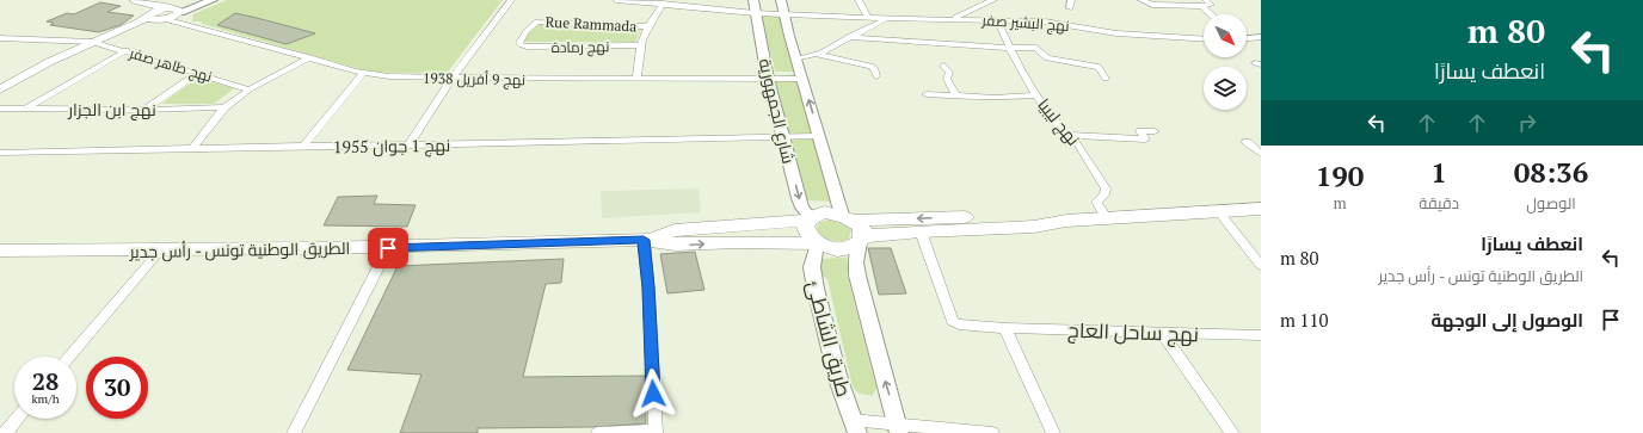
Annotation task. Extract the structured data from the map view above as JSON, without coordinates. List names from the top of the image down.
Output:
{
  "streets": {
    "main road": ["الطريق الوطنية تونس - رأس جدير"],
    "street": [
      "نهج البشير صفر",
      "Rue Rammada",
      "نهج رمادة",
      "نهج طاهر صفر",
      "نهج 9 أفريل 1938",
      "نهج ابن الجزار",
      "شارع الجمهورية",
      "نهج ليبيا",
      "نهج 1 جوان 1955",
      "نهج ساحل العاج",
      "طريق الشاطئ"
    ]
  },
  "crossings": [
    ["نهج البشير صفر", "شارع الجمهورية"],
    ["نهج البشير صفر", "نهج ليبيا"],
    ["Rue Rammada", "نهج رمادة"],
    ["نهج 9 أفريل 1938", "شارع الجمهورية"],
    ["شارع الجمهورية", "نهج 1 جوان 1955"],
    ["شارع الجمهورية", "الطريق الوطنية تونس - رأس جدير"],
    ["شارع الجمهورية", "طريق الشاطئ"],
    ["الطريق الوطنية تونس - رأس جدير", "طريق الشاطئ"]
  ],
  "north": "bottom right",
  "page": {
    "turn": ["80 m", "انعطف يسارًا"],
    "eta": [
      "08:36",
      "الوصول",
      "1",
      "دقيقة",
      "190",
      "m"
    ],
    "list": [
      {
        "name": "انعطف يسارًا",
        "note": "الطريق الوطنية تونس - رأس جدير",
        "value": "80 m"
      },
      {
        "name": "الوصول إلى الوجهة",
        "value": "110 m"
      }
    ],
    "speed": "28 km/h",
    "limit": "30"
  }
}
